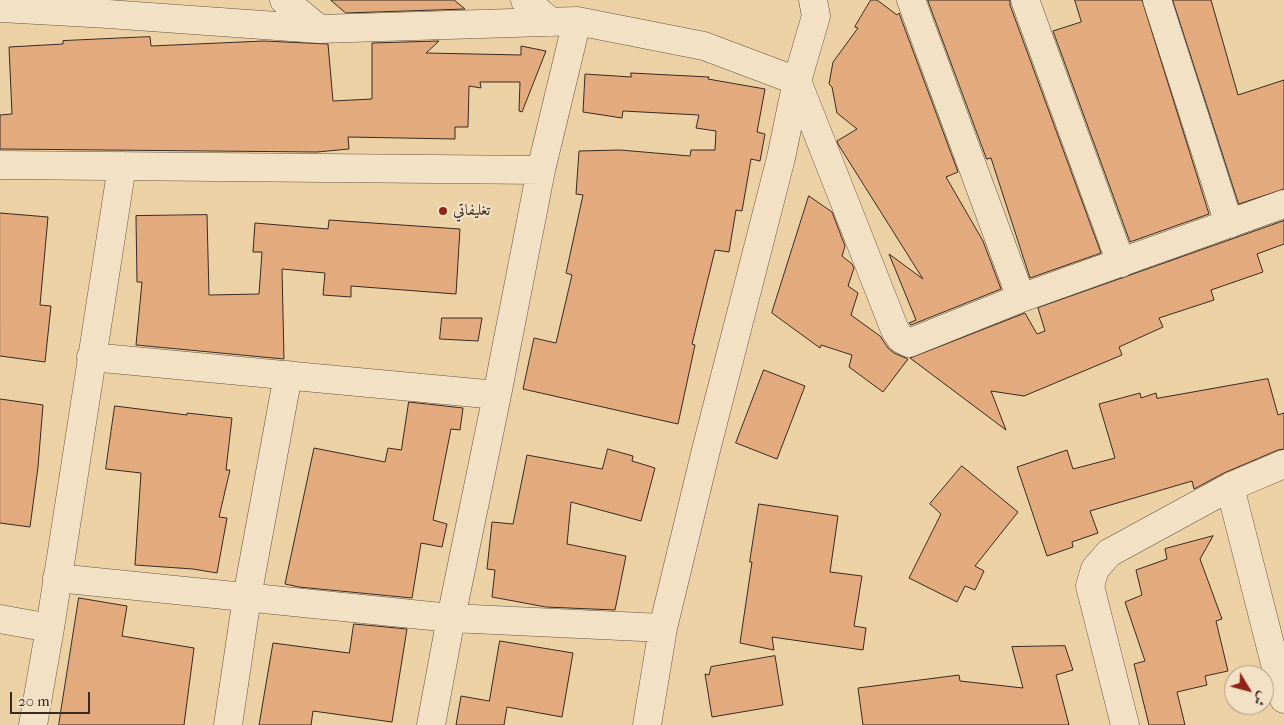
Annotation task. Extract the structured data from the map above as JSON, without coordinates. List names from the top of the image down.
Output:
{
  "places": ["تغليفاتي"],
  "scale_bar": "20 m",
  "north": "bottom right"
}
